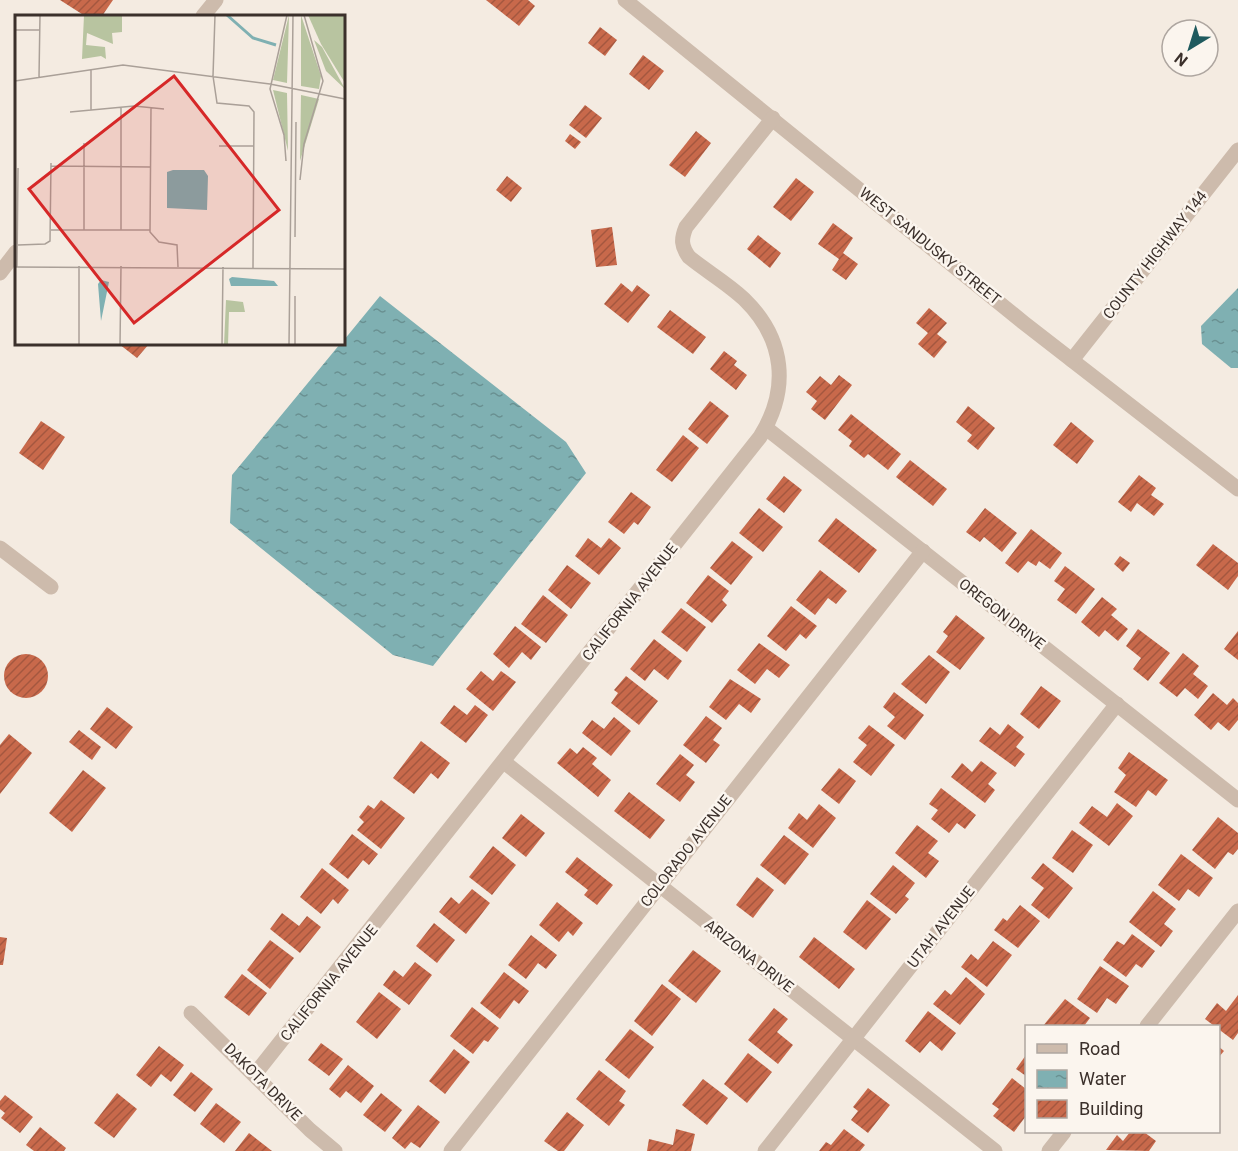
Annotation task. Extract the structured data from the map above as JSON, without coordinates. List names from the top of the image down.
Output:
{
  "streets": {
    "street": [
      "WEST SANDUSKY STREET",
      "COUNTY HIGHWAY 144",
      "CALIFORNIA AVENUE",
      "OREGON DRIVE",
      "COLORADO AVENUE",
      "UTAH AVENUE",
      "ARIZONA DRIVE",
      "DAKOTA DRIVE"
    ]
  },
  "crossings": [
    ["WEST SANDUSKY STREET", "COUNTY HIGHWAY 144"],
    ["WEST SANDUSKY STREET", "CALIFORNIA AVENUE"],
    ["CALIFORNIA AVENUE", "OREGON DRIVE"],
    ["CALIFORNIA AVENUE", "ARIZONA DRIVE"],
    ["CALIFORNIA AVENUE", "DAKOTA DRIVE"],
    ["OREGON DRIVE", "COLORADO AVENUE"],
    ["OREGON DRIVE", "UTAH AVENUE"],
    ["COLORADO AVENUE", "ARIZONA DRIVE"],
    ["UTAH AVENUE", "ARIZONA DRIVE"]
  ],
  "legend": ["Road", "Water", "Building"],
  "north": "bottom left"
}
